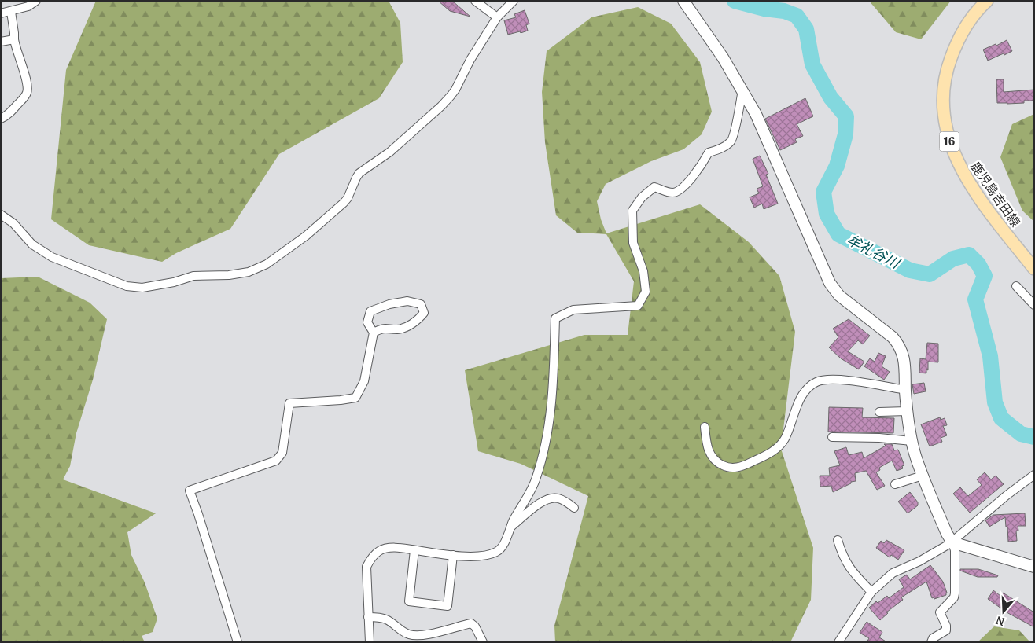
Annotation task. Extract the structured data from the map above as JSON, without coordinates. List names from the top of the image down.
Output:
{
  "streets": {
    "main road": ["16", "鹿児島吉田線"]
  },
  "water": ["牟礼谷川"],
  "north": "bottom"
}
